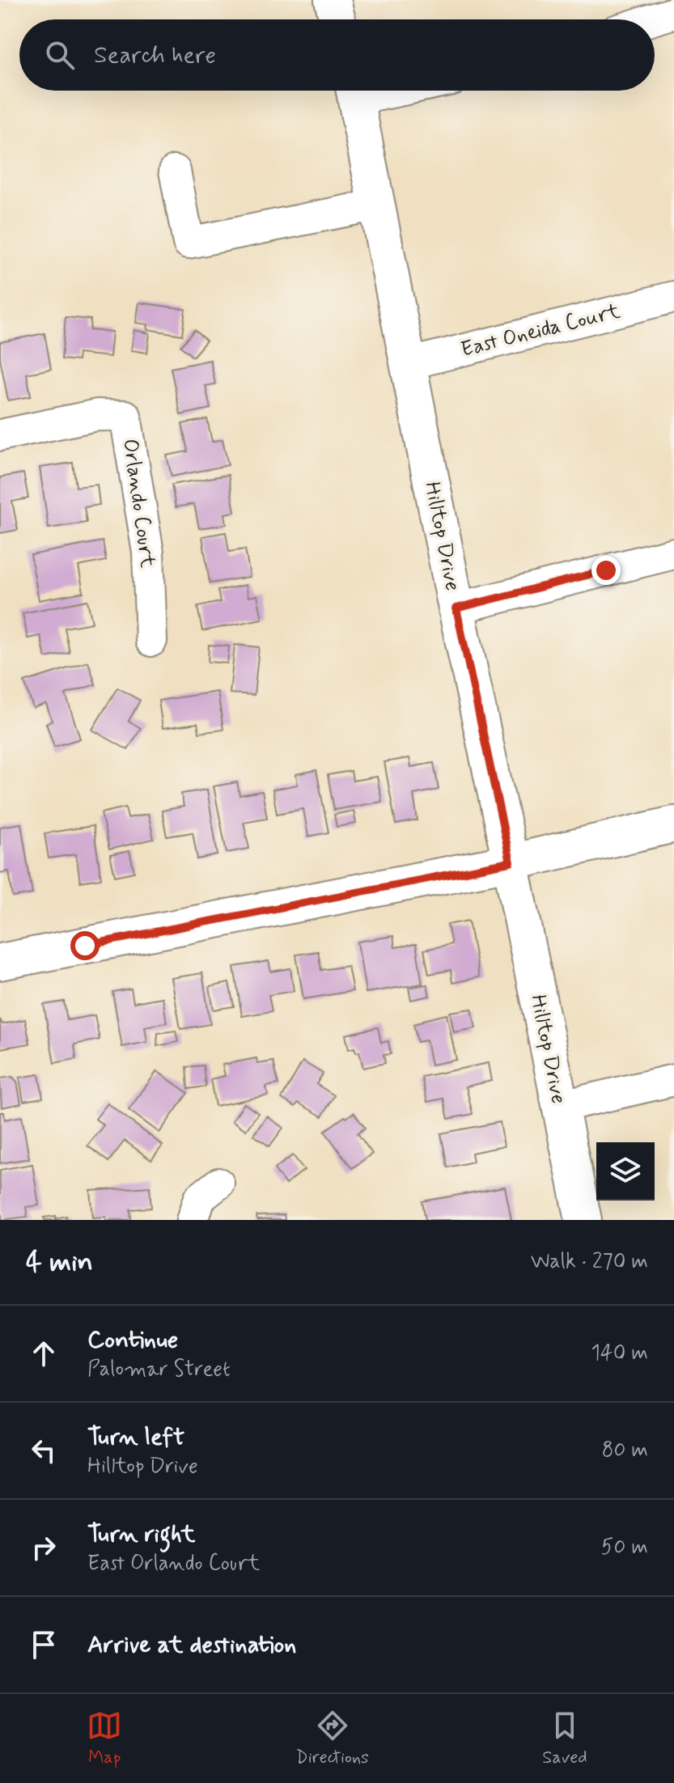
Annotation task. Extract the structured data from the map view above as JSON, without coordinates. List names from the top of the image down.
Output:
{
  "streets": {
    "main road": ["Hilltop Drive"],
    "street": ["East Oneida Court", "Orlando Court"]
  },
  "crossings": [
    ["East Oneida Court", "Hilltop Drive"]
  ],
  "page": {
    "search": "Search here",
    "heading": ["4 min", "Walk · 270 m"],
    "list": [
      ["Continue", "Palomar Street", "140 m"],
      ["Turn left", "Hilltop Drive", "80 m"],
      ["Turn right", "East Orlando Court", "50 m"],
      "Arrive at destination"
    ],
    "nav": ["Map", "Directions", "Saved"]
  }
}
